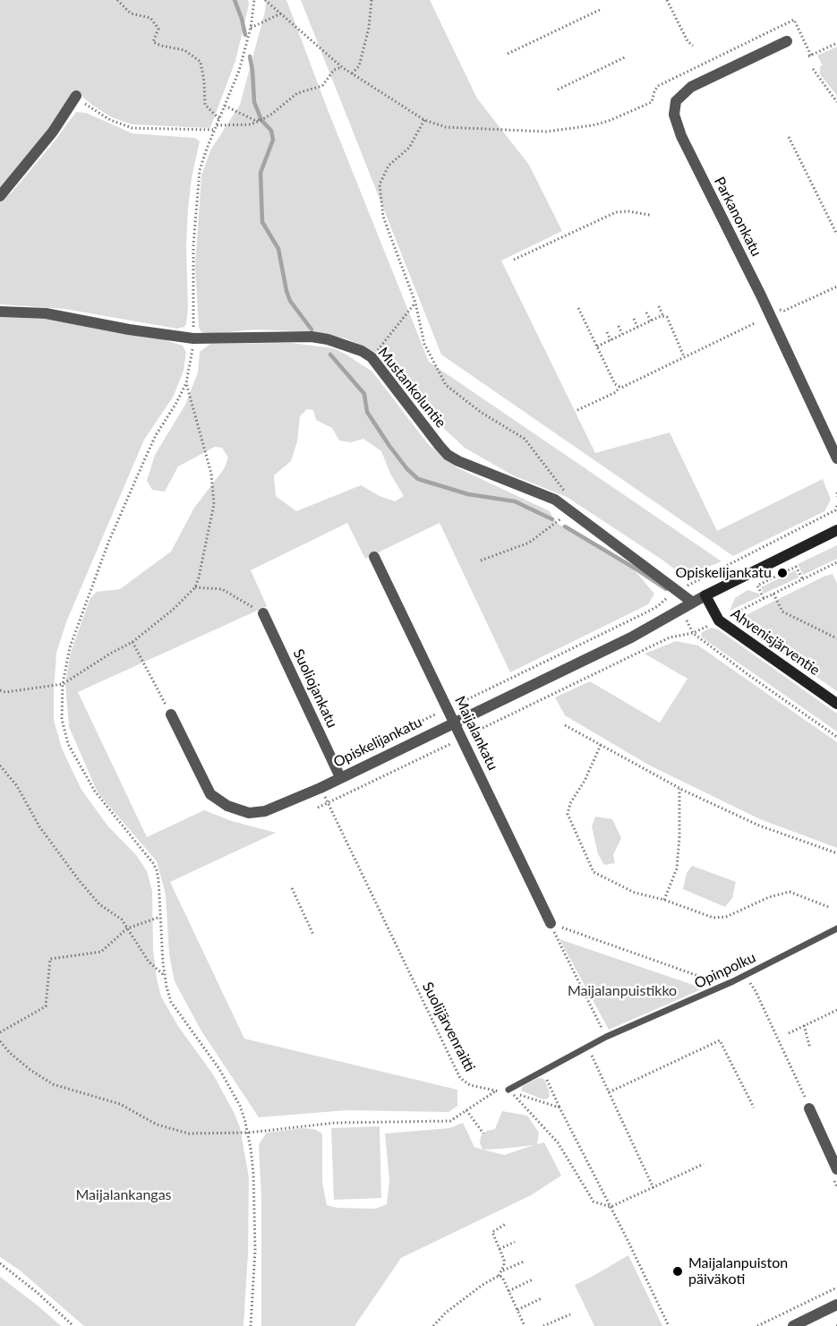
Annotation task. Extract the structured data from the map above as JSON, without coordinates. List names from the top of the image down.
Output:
{
  "streets": {
    "main road": ["Ahvenisjärventie", "Opiskelijankatu"],
    "street": [
      "Parkanonkatu",
      "Mustankoluntie",
      "Suoliojankatu",
      "Maijalankatu"
    ],
    "lane": ["Opinpolku"],
    "path": ["Suolijärvenraitti"]
  },
  "crossings": [
    ["Mustankoluntie", "Opiskelijankatu"],
    ["Ahvenisjärventie", "Opiskelijankatu"],
    ["Suoliojankatu", "Opiskelijankatu"],
    ["Maijalankatu", "Opiskelijankatu"],
    ["Opiskelijankatu", "Suolijärvenraitti"],
    ["Opinpolku", "Suolijärvenraitti"]
  ],
  "parks": ["Maijalanpuistikko", "Maijalankangas"],
  "places": ["Opiskelijankatu", "Maijalanpuiston päiväkoti"]
}
